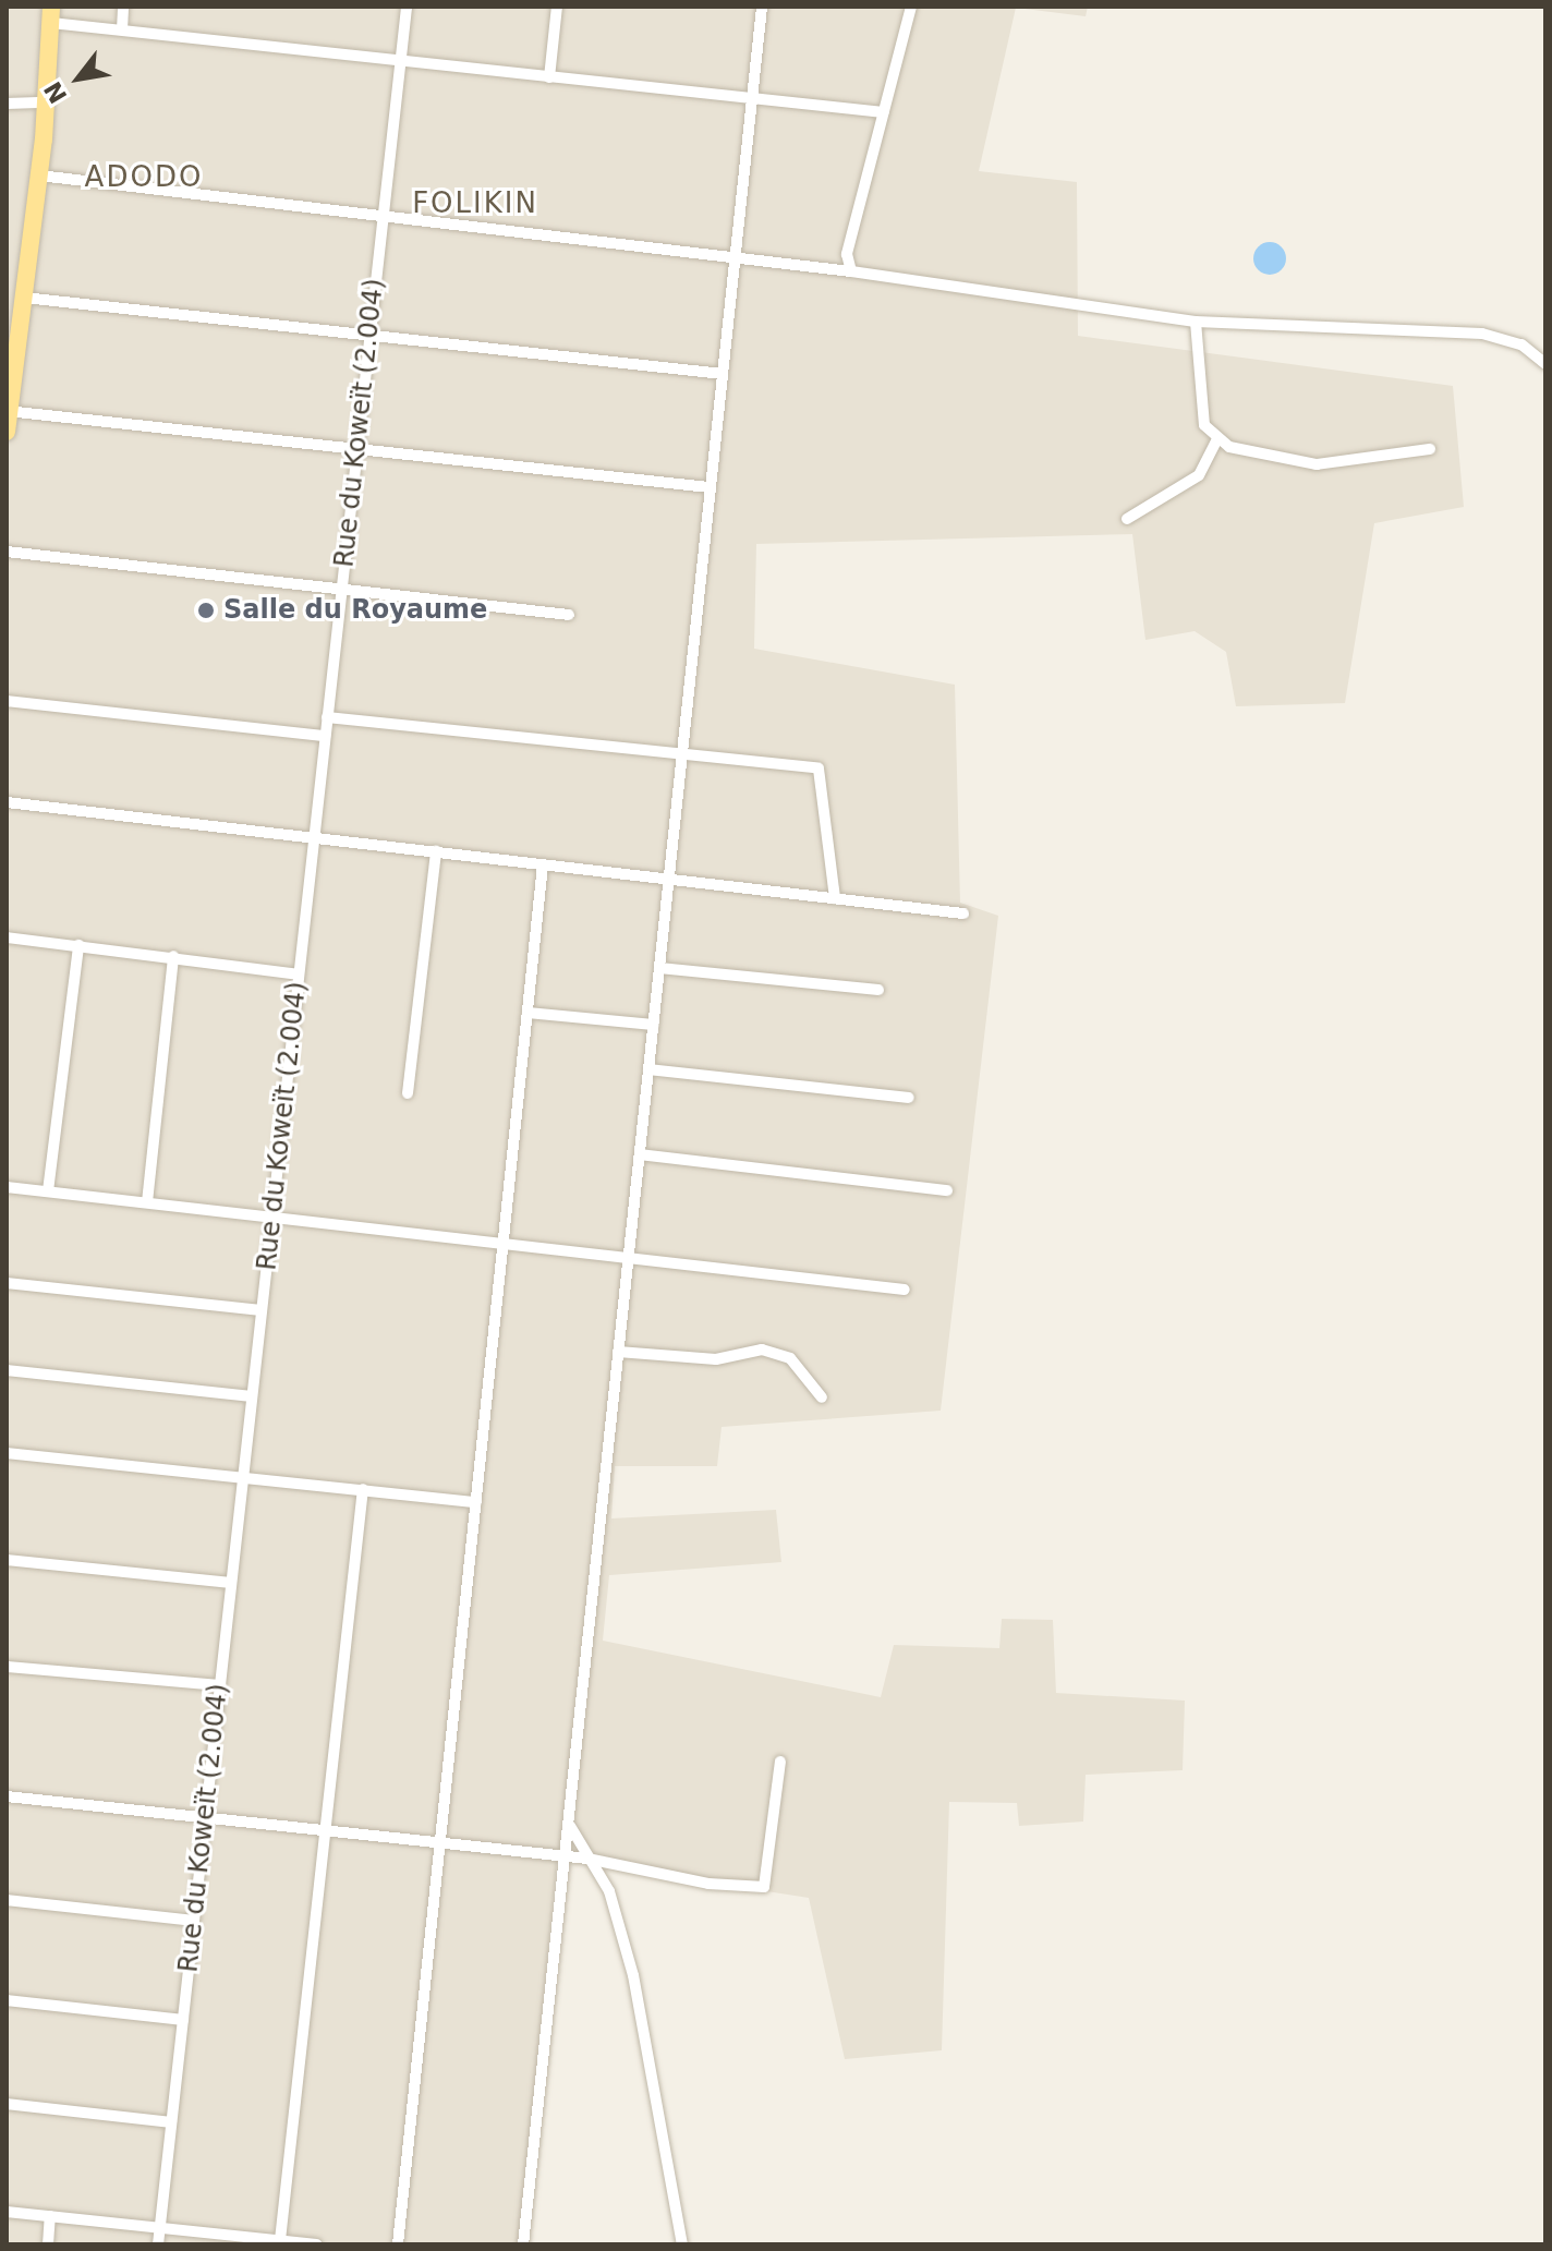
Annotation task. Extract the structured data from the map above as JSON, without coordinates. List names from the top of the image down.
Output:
{
  "streets": {
    "street": ["Rue du Koweït (2.004)"]
  },
  "districts": ["ADODO", "FOLIKIN"],
  "places": ["Salle du Royaume"],
  "north": "bottom left"
}
